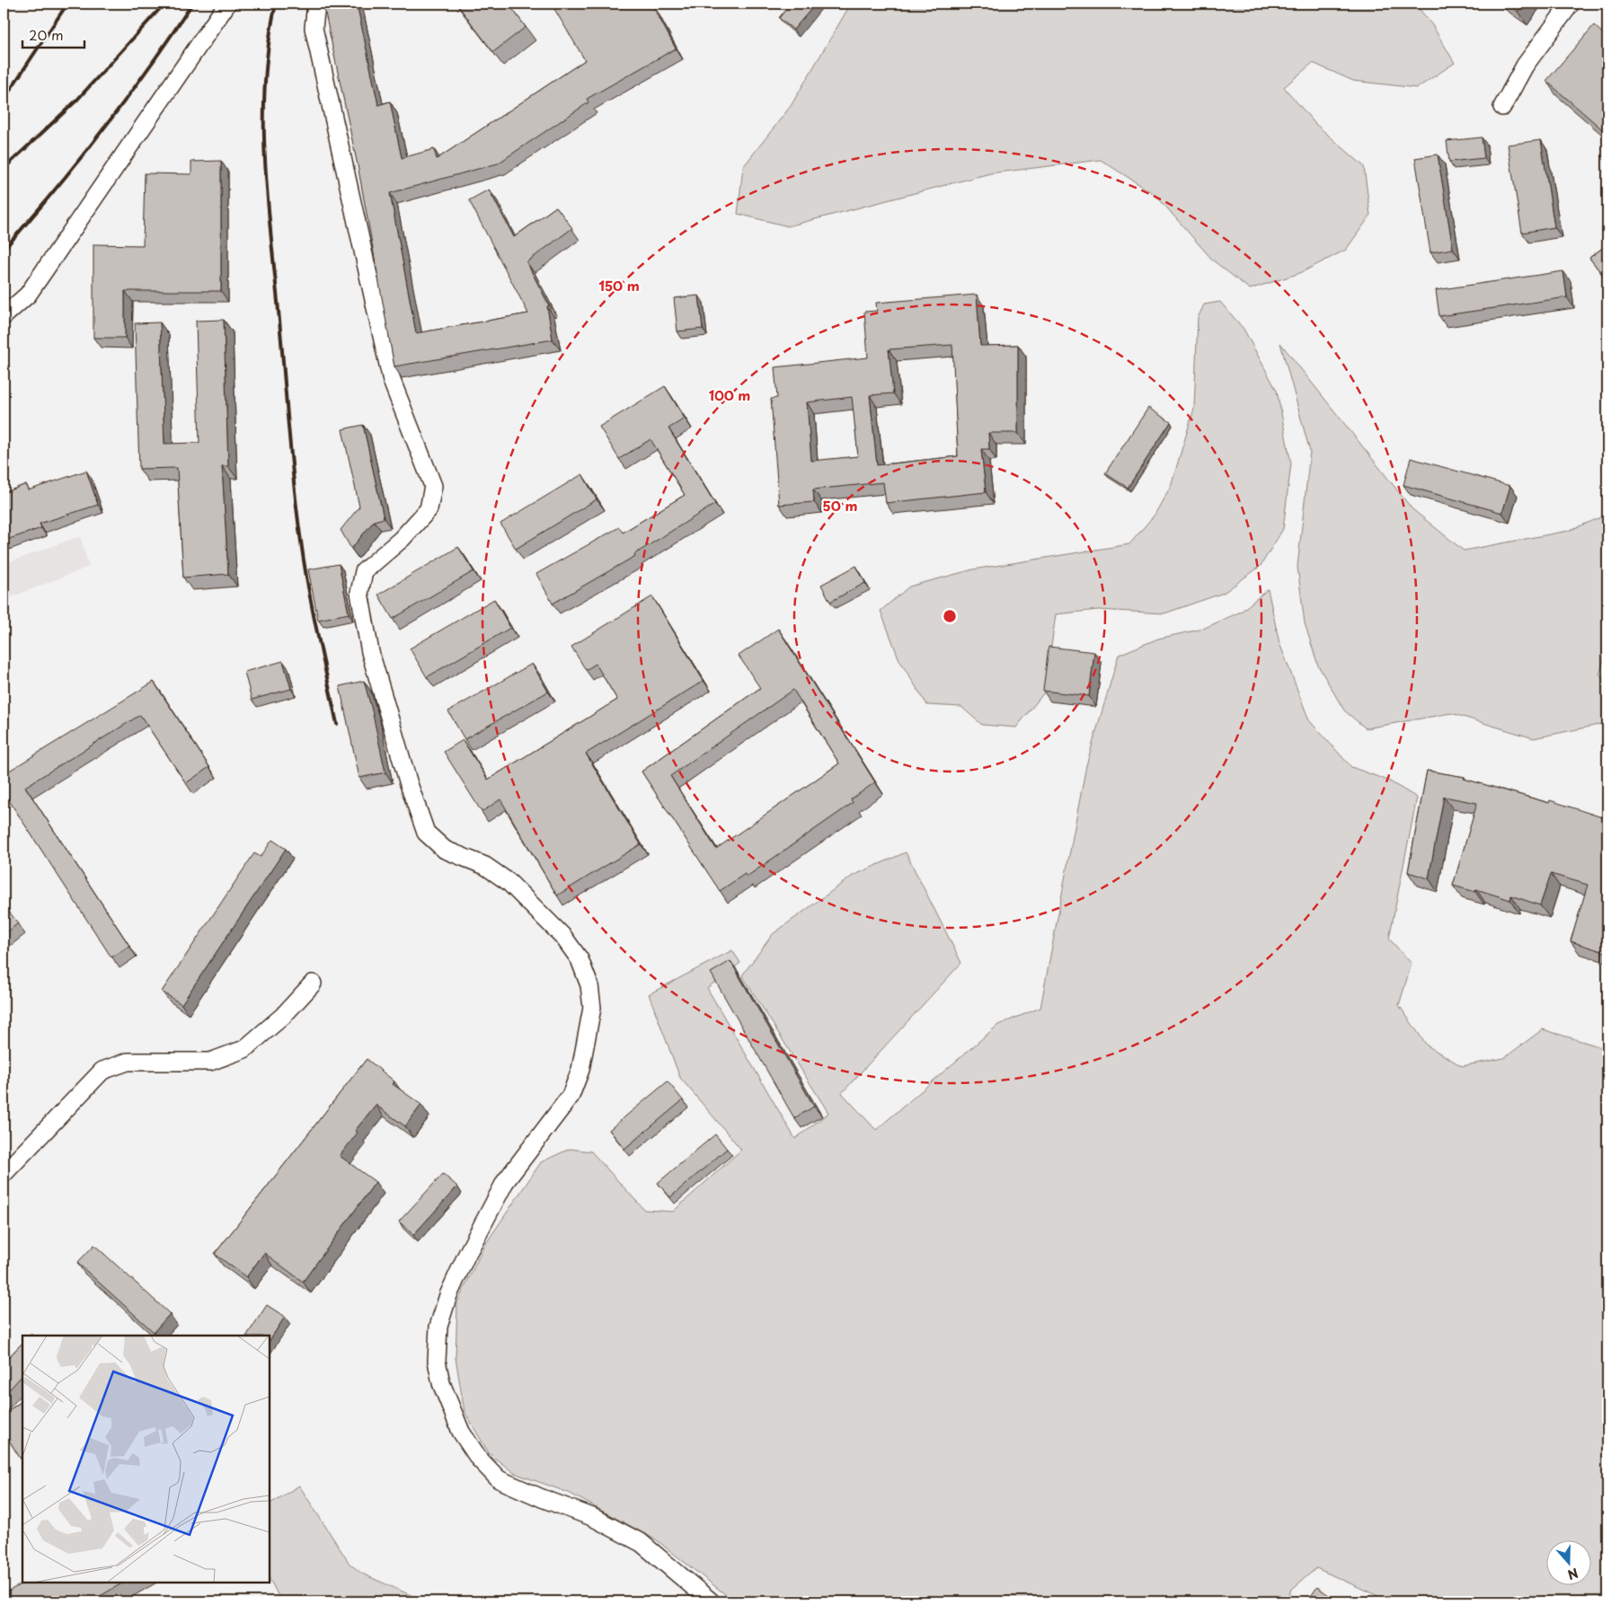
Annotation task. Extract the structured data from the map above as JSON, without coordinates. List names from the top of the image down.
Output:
{
  "scale_bar": "20 m",
  "north": "bottom",
  "rings": ["150 m", "100 m", "50 m"]
}
